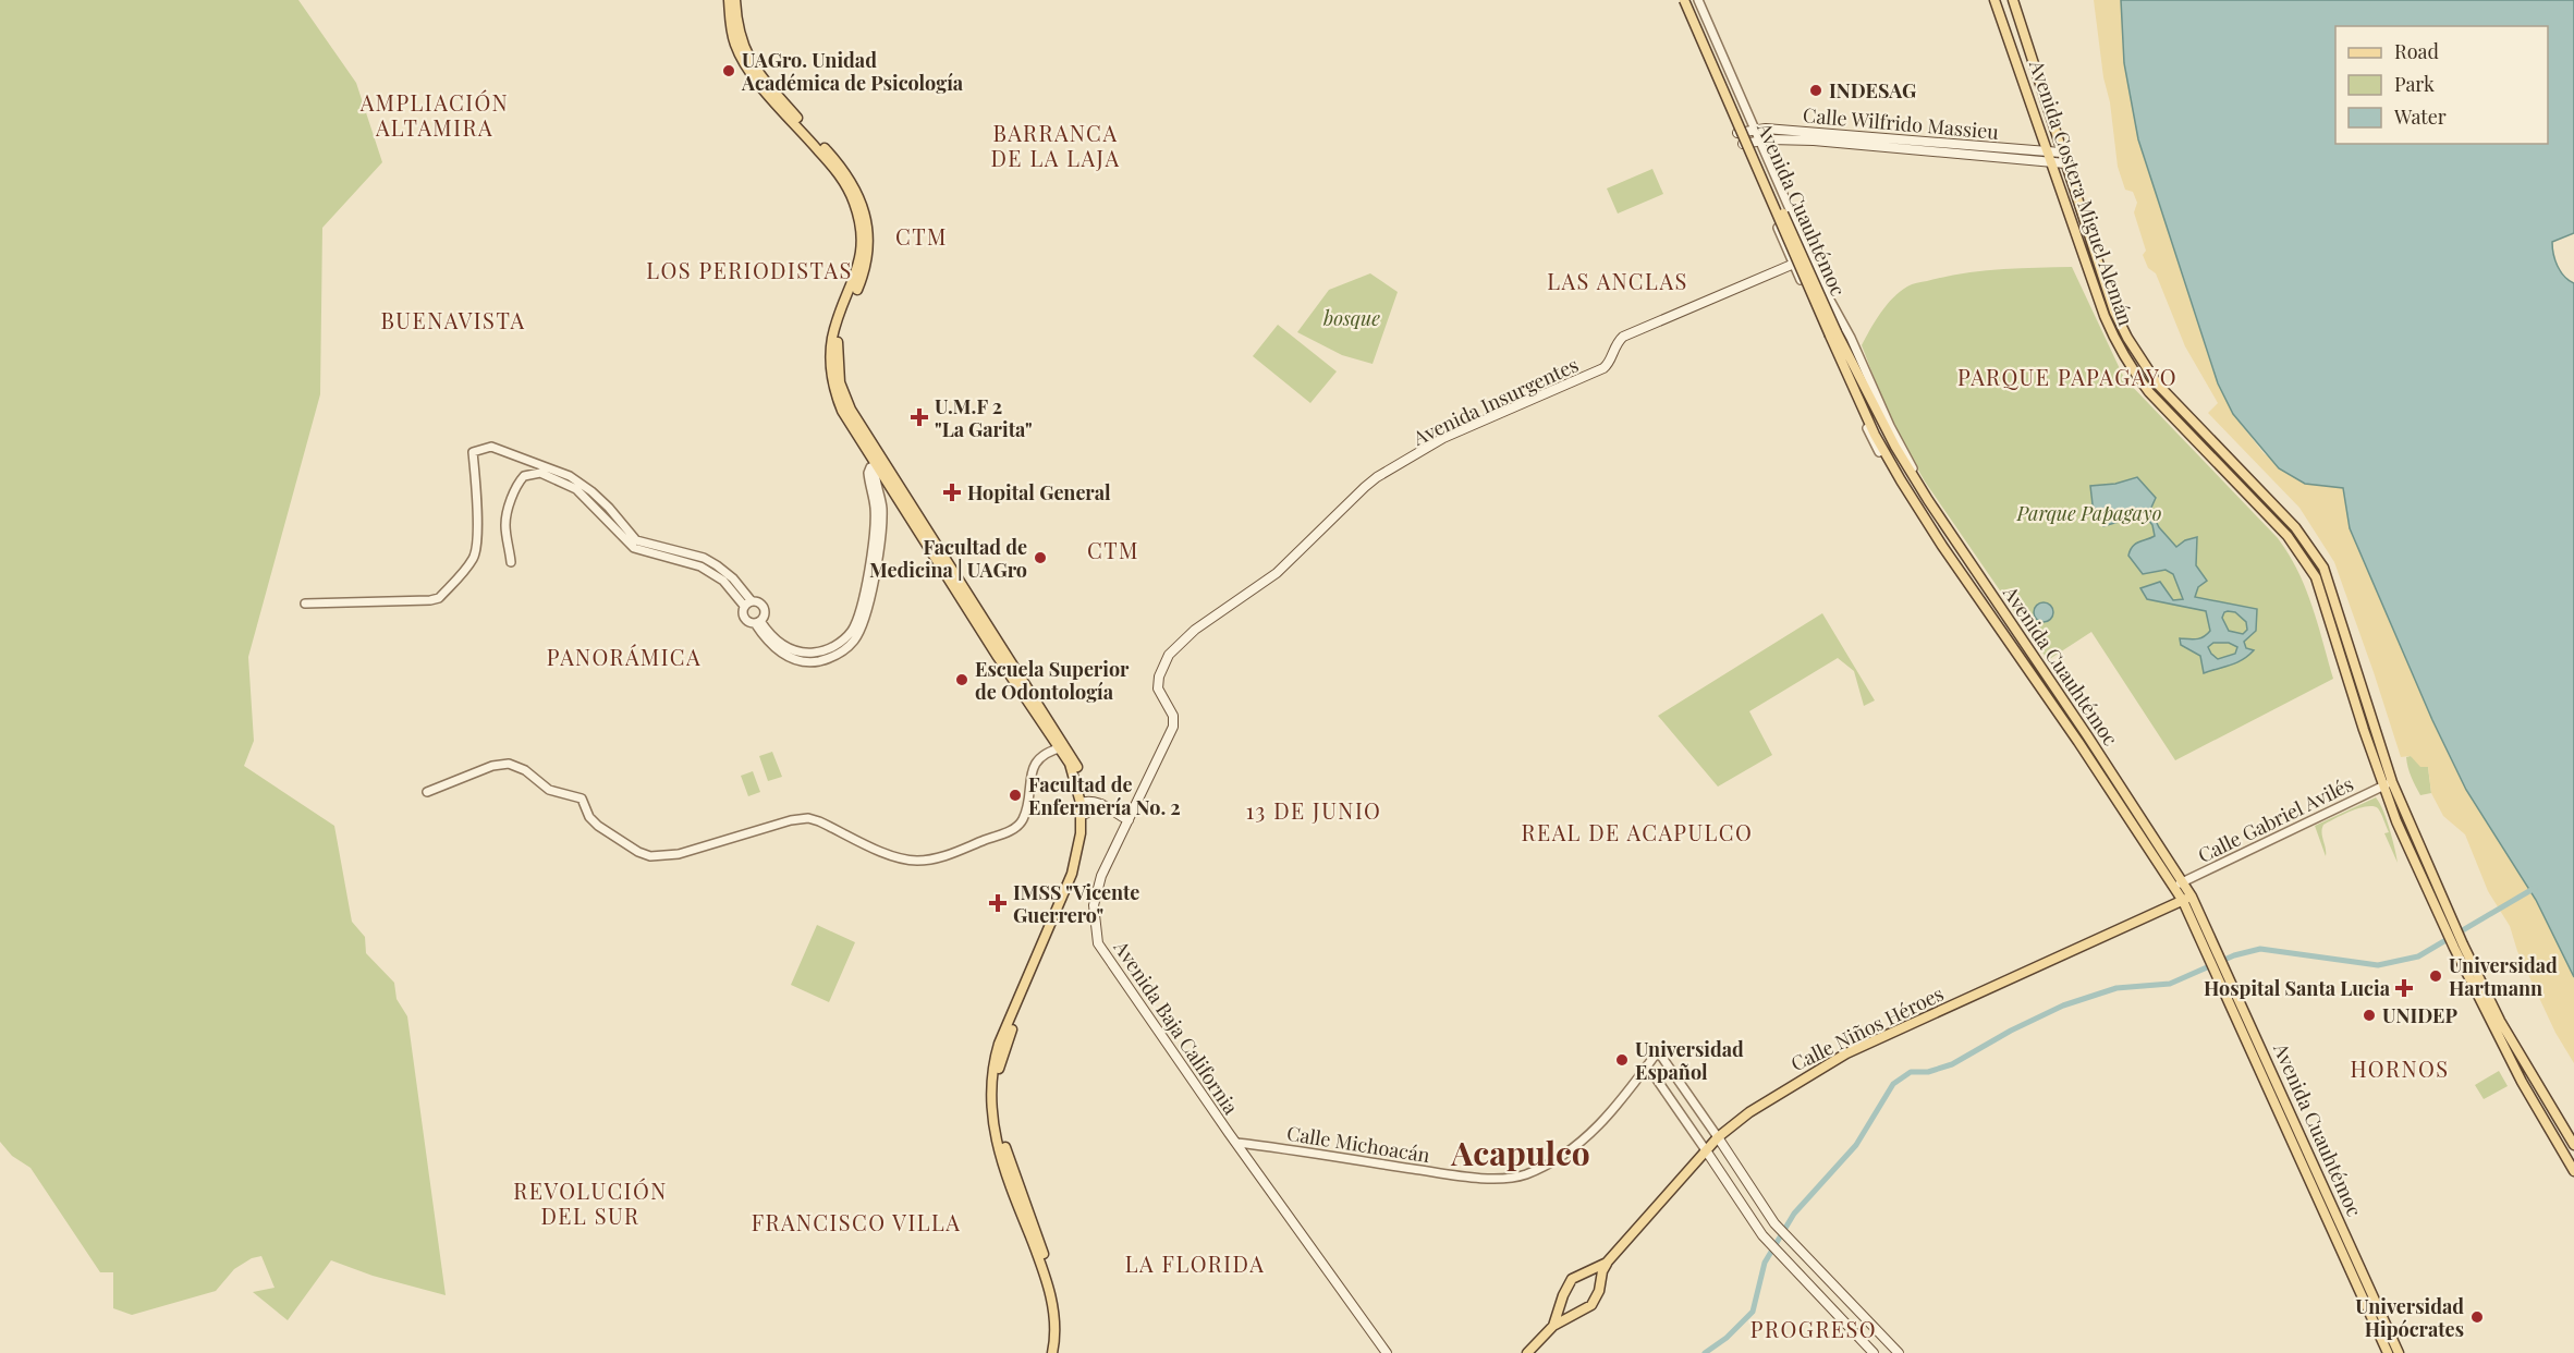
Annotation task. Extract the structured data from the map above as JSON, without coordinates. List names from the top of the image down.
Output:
{
  "streets": {
    "main road": [
      "Calle Wilfrido Massieu",
      "Avenida Costera Miguel Alemán",
      "Avenida Cuauhtémoc",
      "Avenida Insurgentes",
      "Avenida Baja California",
      "Calle Niños Héroes"
    ],
    "street": ["Calle Gabriel Avilés", "Calle Michoacán"]
  },
  "crossings": [
    ["Calle Wilfrido Massieu", "Avenida Costera Miguel Alemán"],
    ["Avenida Costera Miguel Alemán", "Calle Gabriel Avilés"],
    ["Avenida Cuauhtémoc", "Calle Gabriel Avilés"],
    ["Avenida Cuauhtémoc", "Calle Niños Héroes"],
    ["Avenida Insurgentes", "Avenida Baja California"],
    ["Avenida Baja California", "Calle Michoacán"],
    ["Calle Niños Héroes", "Calle Michoacán"]
  ],
  "districts": [
    "AMPLIACIÓN ALTAMIRA",
    "BARRANCA DE LA LAJA",
    "CTM",
    "LOS PERIODISTAS",
    "LAS ANCLAS",
    "BUENAVISTA",
    "PARQUE PAPAGAYO",
    "CTM",
    "PANORÁMICA",
    "13 DE JUNIO",
    "REAL DE ACAPULCO",
    "HORNOS",
    "Acapulco",
    "REVOLUCIÓN DEL SUR",
    "FRANCISCO VILLA",
    "LA FLORIDA",
    "PROGRESO"
  ],
  "parks": ["bosque", "Parque Papagayo"],
  "places": {
    "other": [
      "UAGro. Unidad Académica de Psicología",
      "INDESAG",
      "Facultad de Medicina | UAGro",
      "Escuela Superior de Odontología",
      "Facultad de Enfermería No. 2",
      "Universidad Hartmann",
      "UNIDEP",
      "Universidad Español",
      "Universidad Hipócrates"
    ],
    "health": [
      "U.M.F 2 \"La Garita\"",
      "Hopital General",
      "IMSS \"Vicente Guerrero\"",
      "Hospital Santa Lucia"
    ]
  },
  "legend": ["Road", "Park", "Water"]
}
